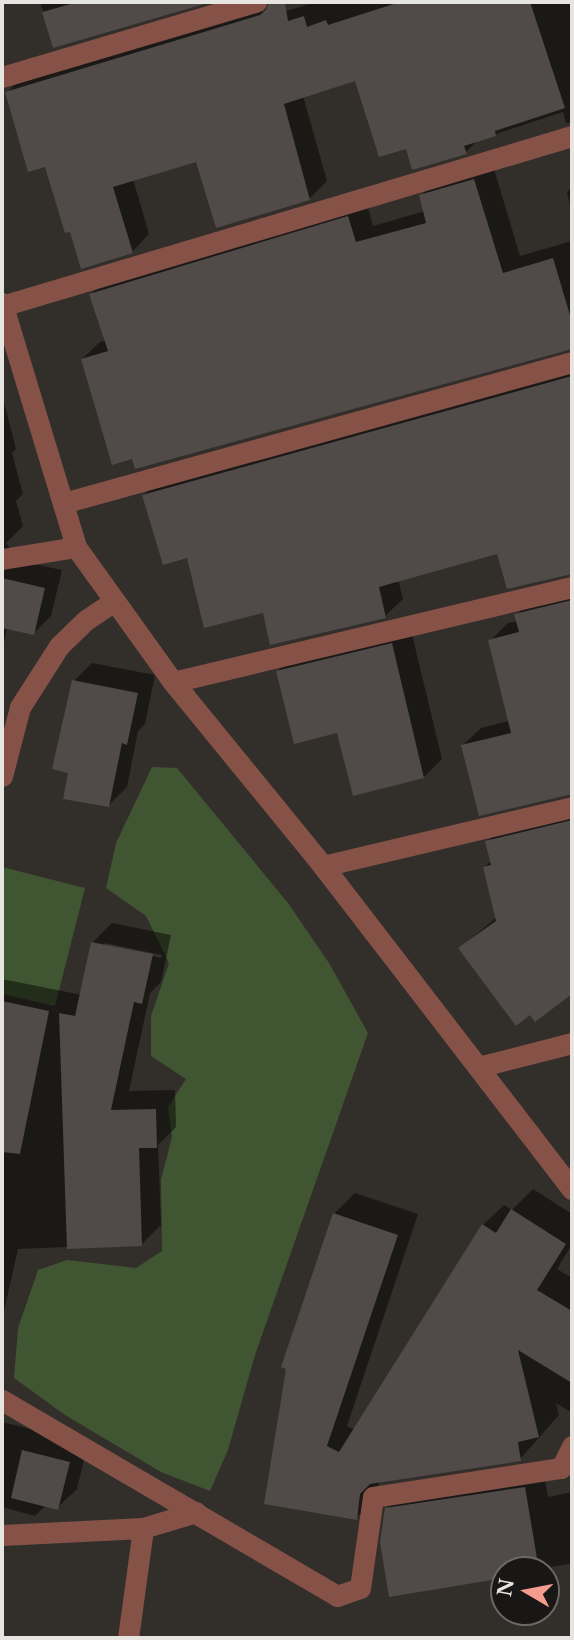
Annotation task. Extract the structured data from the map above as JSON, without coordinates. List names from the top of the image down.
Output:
{
  "north": "left"
}
